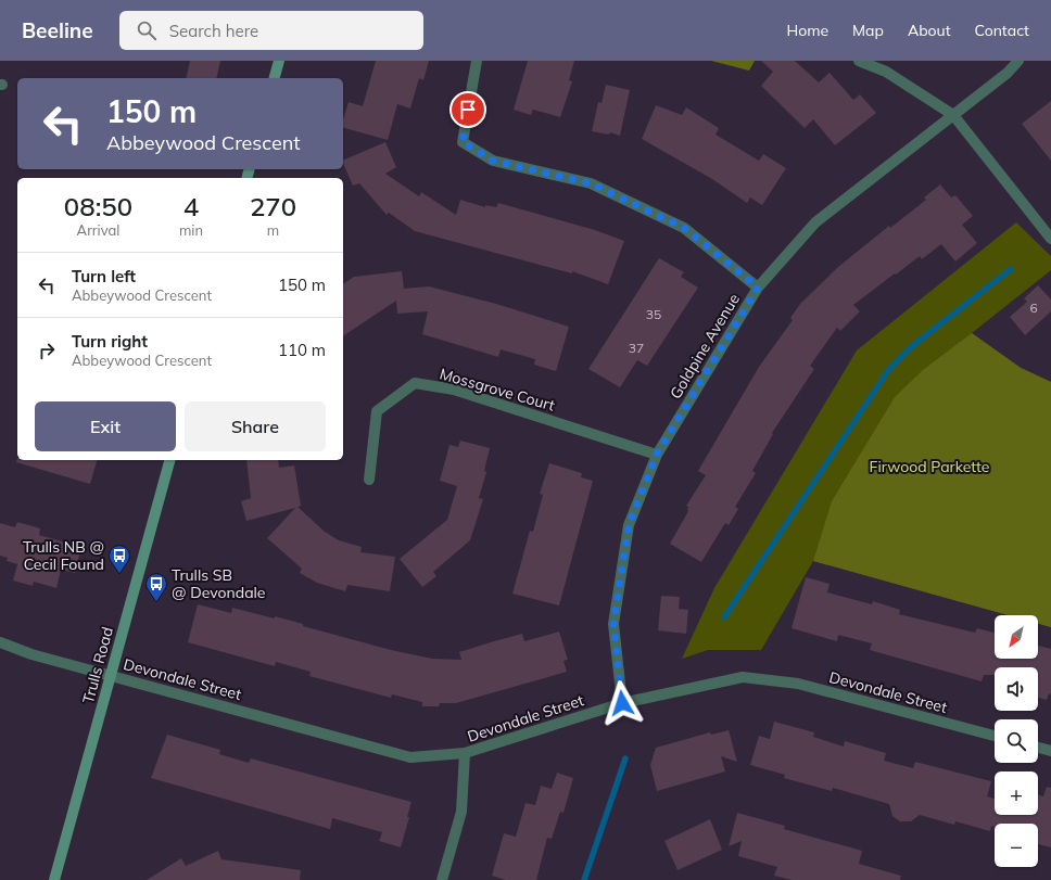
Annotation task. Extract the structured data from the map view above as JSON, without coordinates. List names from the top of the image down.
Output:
{
  "streets": {
    "street": [
      "Goldpine Avenue",
      "Mossgrove Court",
      "Trulls Road",
      "Devondale Street"
    ]
  },
  "crossings": [
    ["Goldpine Avenue", "Mossgrove Court"],
    ["Goldpine Avenue", "Devondale Street"],
    ["Trulls Road", "Devondale Street"]
  ],
  "parks": ["Firwood Parkette"],
  "places": {
    "bus stop": ["Trulls NB @ Cecil Found", "Trulls SB @ Devondale"]
  },
  "house_numbers": ["6", "35", "37"],
  "north": "bottom left",
  "page": {
    "header": "Beeline",
    "search": "Search here",
    "nav": [
      "Home",
      "Map",
      "About",
      "Contact"
    ],
    "turn": ["150 m", "Abbeywood Crescent"],
    "eta": [
      "08:50",
      "Arrival",
      "4",
      "min",
      "270",
      "m"
    ],
    "list": [
      {
        "name": "Turn left",
        "note": "Abbeywood Crescent",
        "value": "150 m"
      },
      {
        "name": "Turn right",
        "note": "Abbeywood Crescent",
        "value": "110 m"
      }
    ],
    "buttons": ["Exit", "Share"],
    "map_buttons": ["+", "−"]
  }
}
